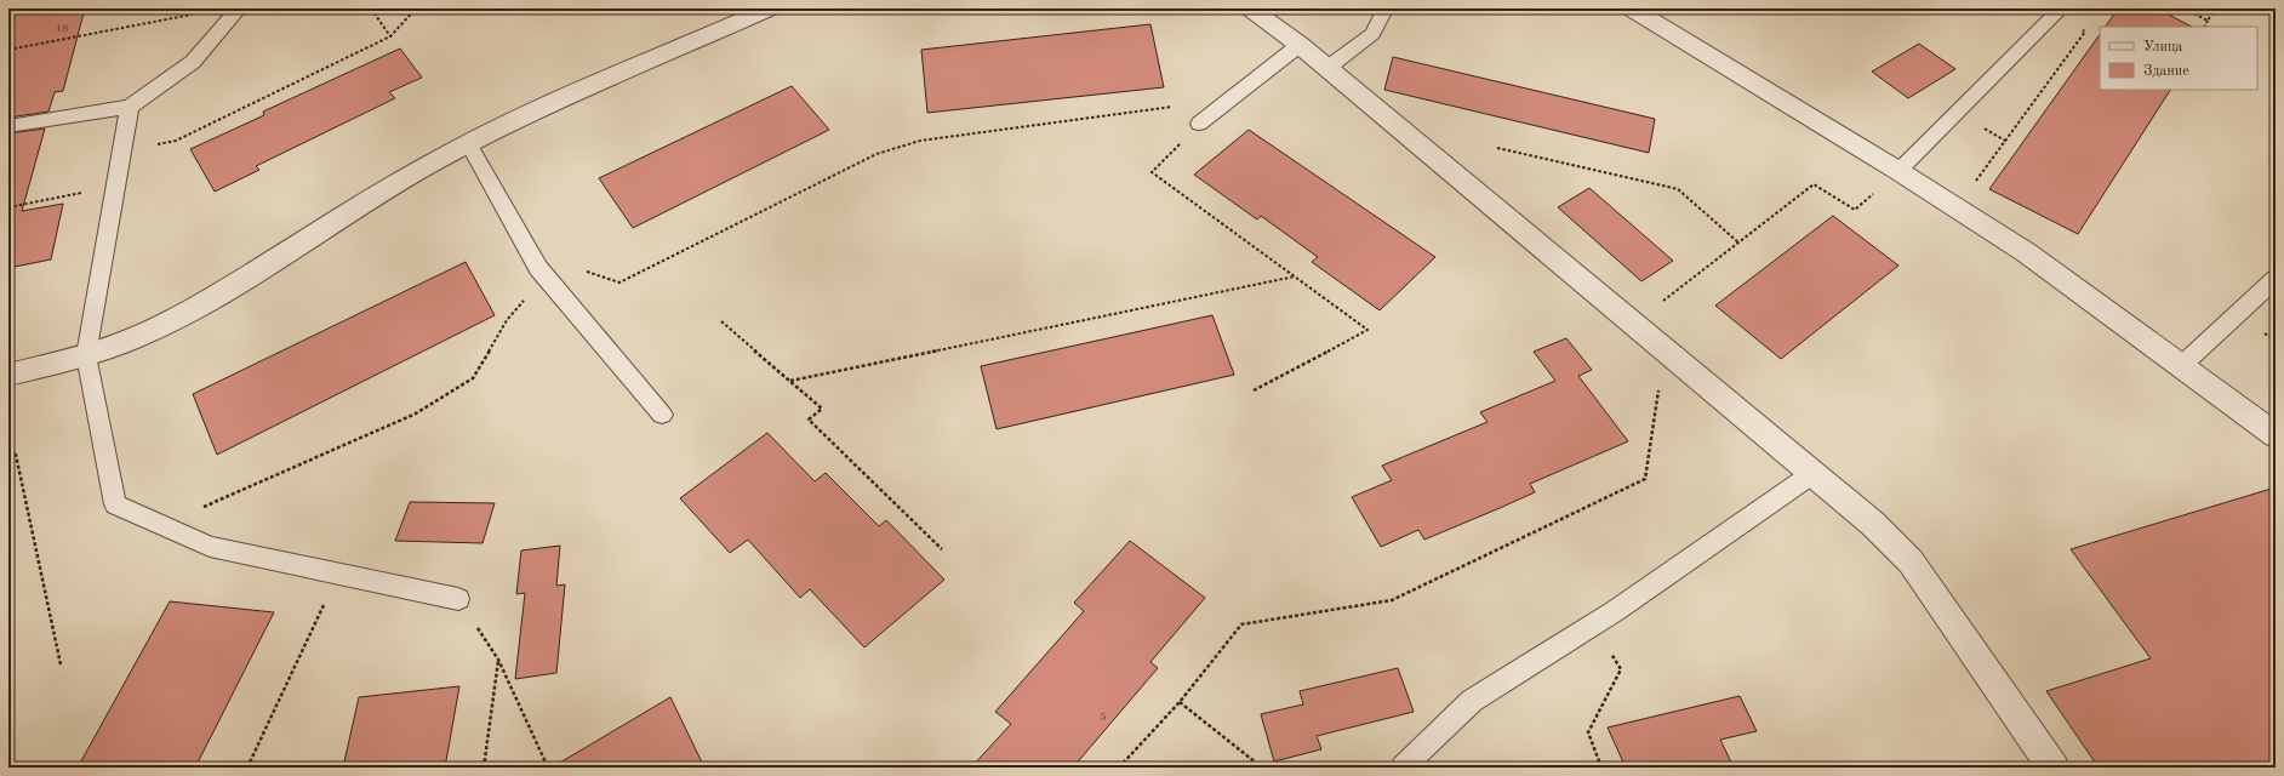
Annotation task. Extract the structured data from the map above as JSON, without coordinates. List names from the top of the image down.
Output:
{
  "house_numbers": ["18", "5"],
  "legend": ["Улица", "Здание"]
}
